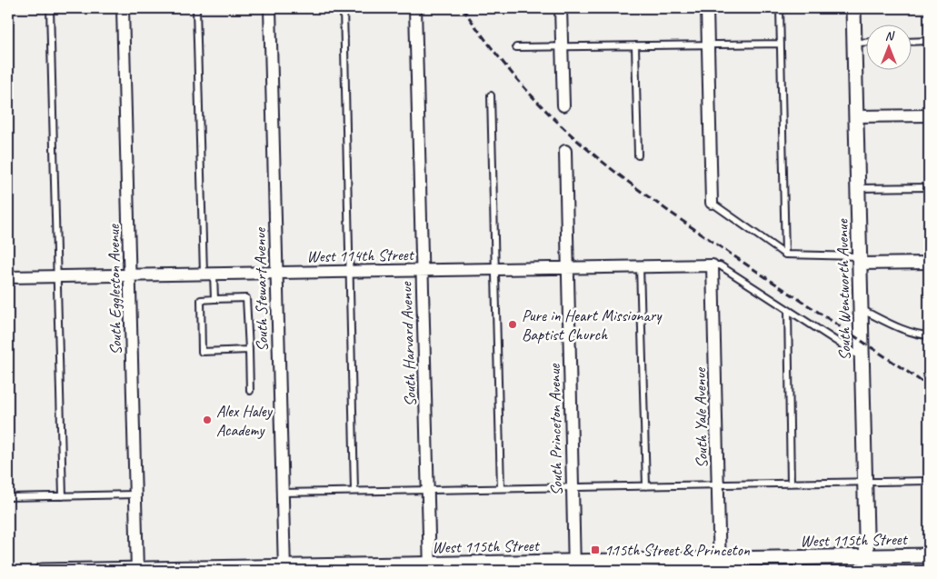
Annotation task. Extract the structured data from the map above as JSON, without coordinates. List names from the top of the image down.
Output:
{
  "streets": {
    "street": [
      "West 114th Street",
      "South Eggleston Avenue",
      "South Stewart Avenue",
      "South Wentworth Avenue",
      "South Harvard Avenue",
      "South Yale Avenue",
      "South Princeton Avenue",
      "West 115th Street"
    ]
  },
  "crossings": [
    ["West 114th Street", "South Eggleston Avenue"],
    ["West 114th Street", "South Stewart Avenue"],
    ["West 114th Street", "South Harvard Avenue"],
    ["West 114th Street", "South Yale Avenue"],
    ["West 114th Street", "South Princeton Avenue"],
    ["South Eggleston Avenue", "West 115th Street"],
    ["South Stewart Avenue", "West 115th Street"],
    ["South Wentworth Avenue", "West 115th Street"],
    ["South Harvard Avenue", "West 115th Street"],
    ["South Yale Avenue", "West 115th Street"],
    ["South Princeton Avenue", "West 115th Street"]
  ],
  "places": {
    "other": ["Pure in Heart Missionary Baptist Church", "Alex Haley Academy"],
    "transit": ["115th Street & Princeton"]
  },
  "north": "top"
}
